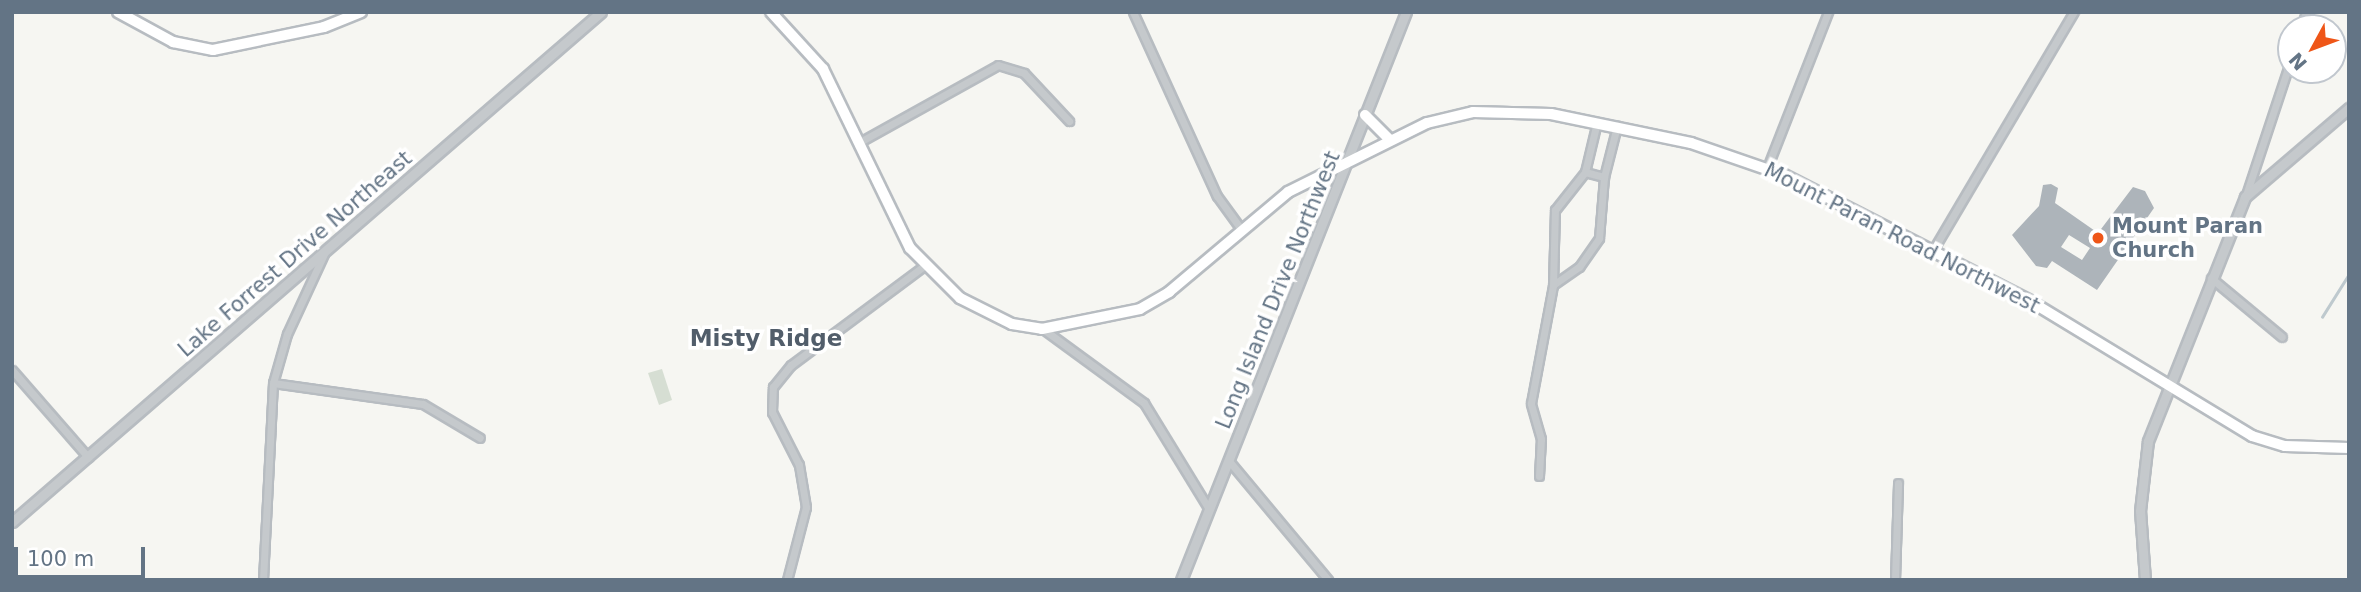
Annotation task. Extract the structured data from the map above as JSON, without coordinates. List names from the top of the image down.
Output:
{
  "streets": {
    "main road": ["Mount Paran Road Northwest"],
    "street": ["Lake Forrest Drive Northeast", "Long Island Drive Northwest"]
  },
  "crossings": [
    ["Mount Paran Road Northwest", "Long Island Drive Northwest"]
  ],
  "districts": ["Misty Ridge"],
  "places": ["Mount Paran Church"],
  "scale_bar": "100 m",
  "north": "bottom left"
}
